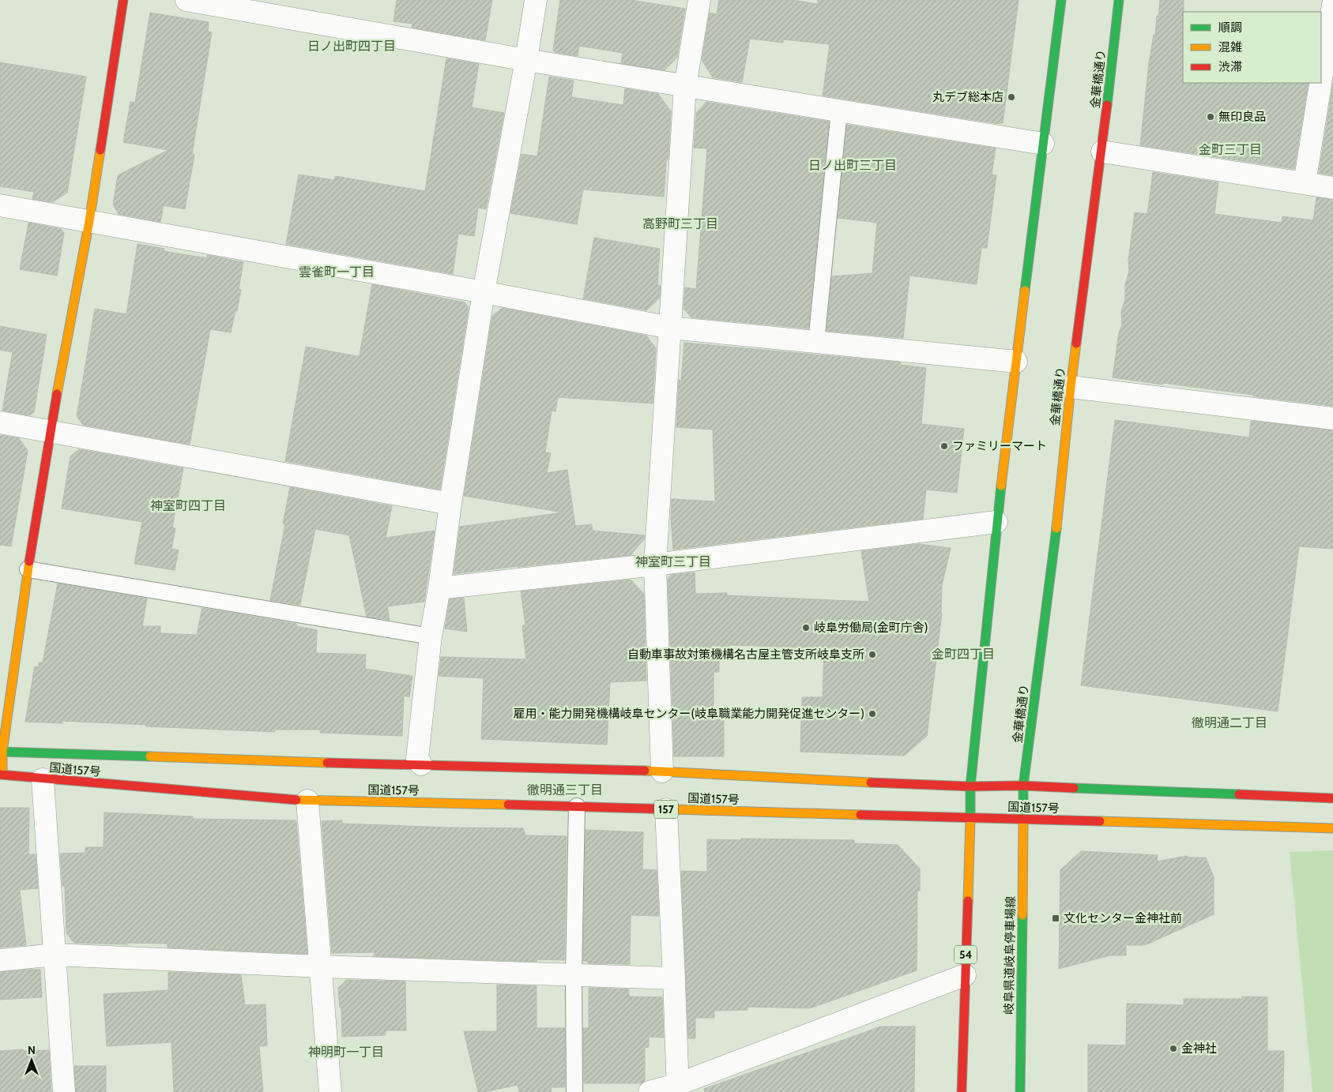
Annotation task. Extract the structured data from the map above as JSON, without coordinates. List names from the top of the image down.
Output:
{
  "streets": {
    "main road": [
      "金華橋通り",
      "国道157号",
      "157",
      "54",
      "岐阜県道岐阜停車場線"
    ]
  },
  "crossings": [
    ["金華橋通り", "国道157号"],
    ["金華橋通り", "岐阜県道岐阜停車場線"],
    ["国道157号", "54"],
    ["国道157号", "岐阜県道岐阜停車場線"]
  ],
  "districts": [
    "日ノ出町四丁目",
    "金町三丁目",
    "日ノ出町三丁目",
    "高野町三丁目",
    "雲雀町一丁目",
    "神室町四丁目",
    "神室町三丁目",
    "金町四丁目",
    "徹明通二丁目",
    "徹明通三丁目",
    "神明町一丁目"
  ],
  "places": {
    "other": [
      "丸デブ総本店",
      "無印良品",
      "ファミリーマート",
      "岐阜労働局(金町庁舎)",
      "自動車事故対策機構名古屋主管支所岐阜支所",
      "雇用・能力開発機構岐阜センター(岐阜職業能力開発促進センター)",
      "金神社"
    ],
    "transit": ["文化センター金神社前"]
  },
  "legend": ["順調", "混雑", "渋滞"],
  "north": "top"
}
